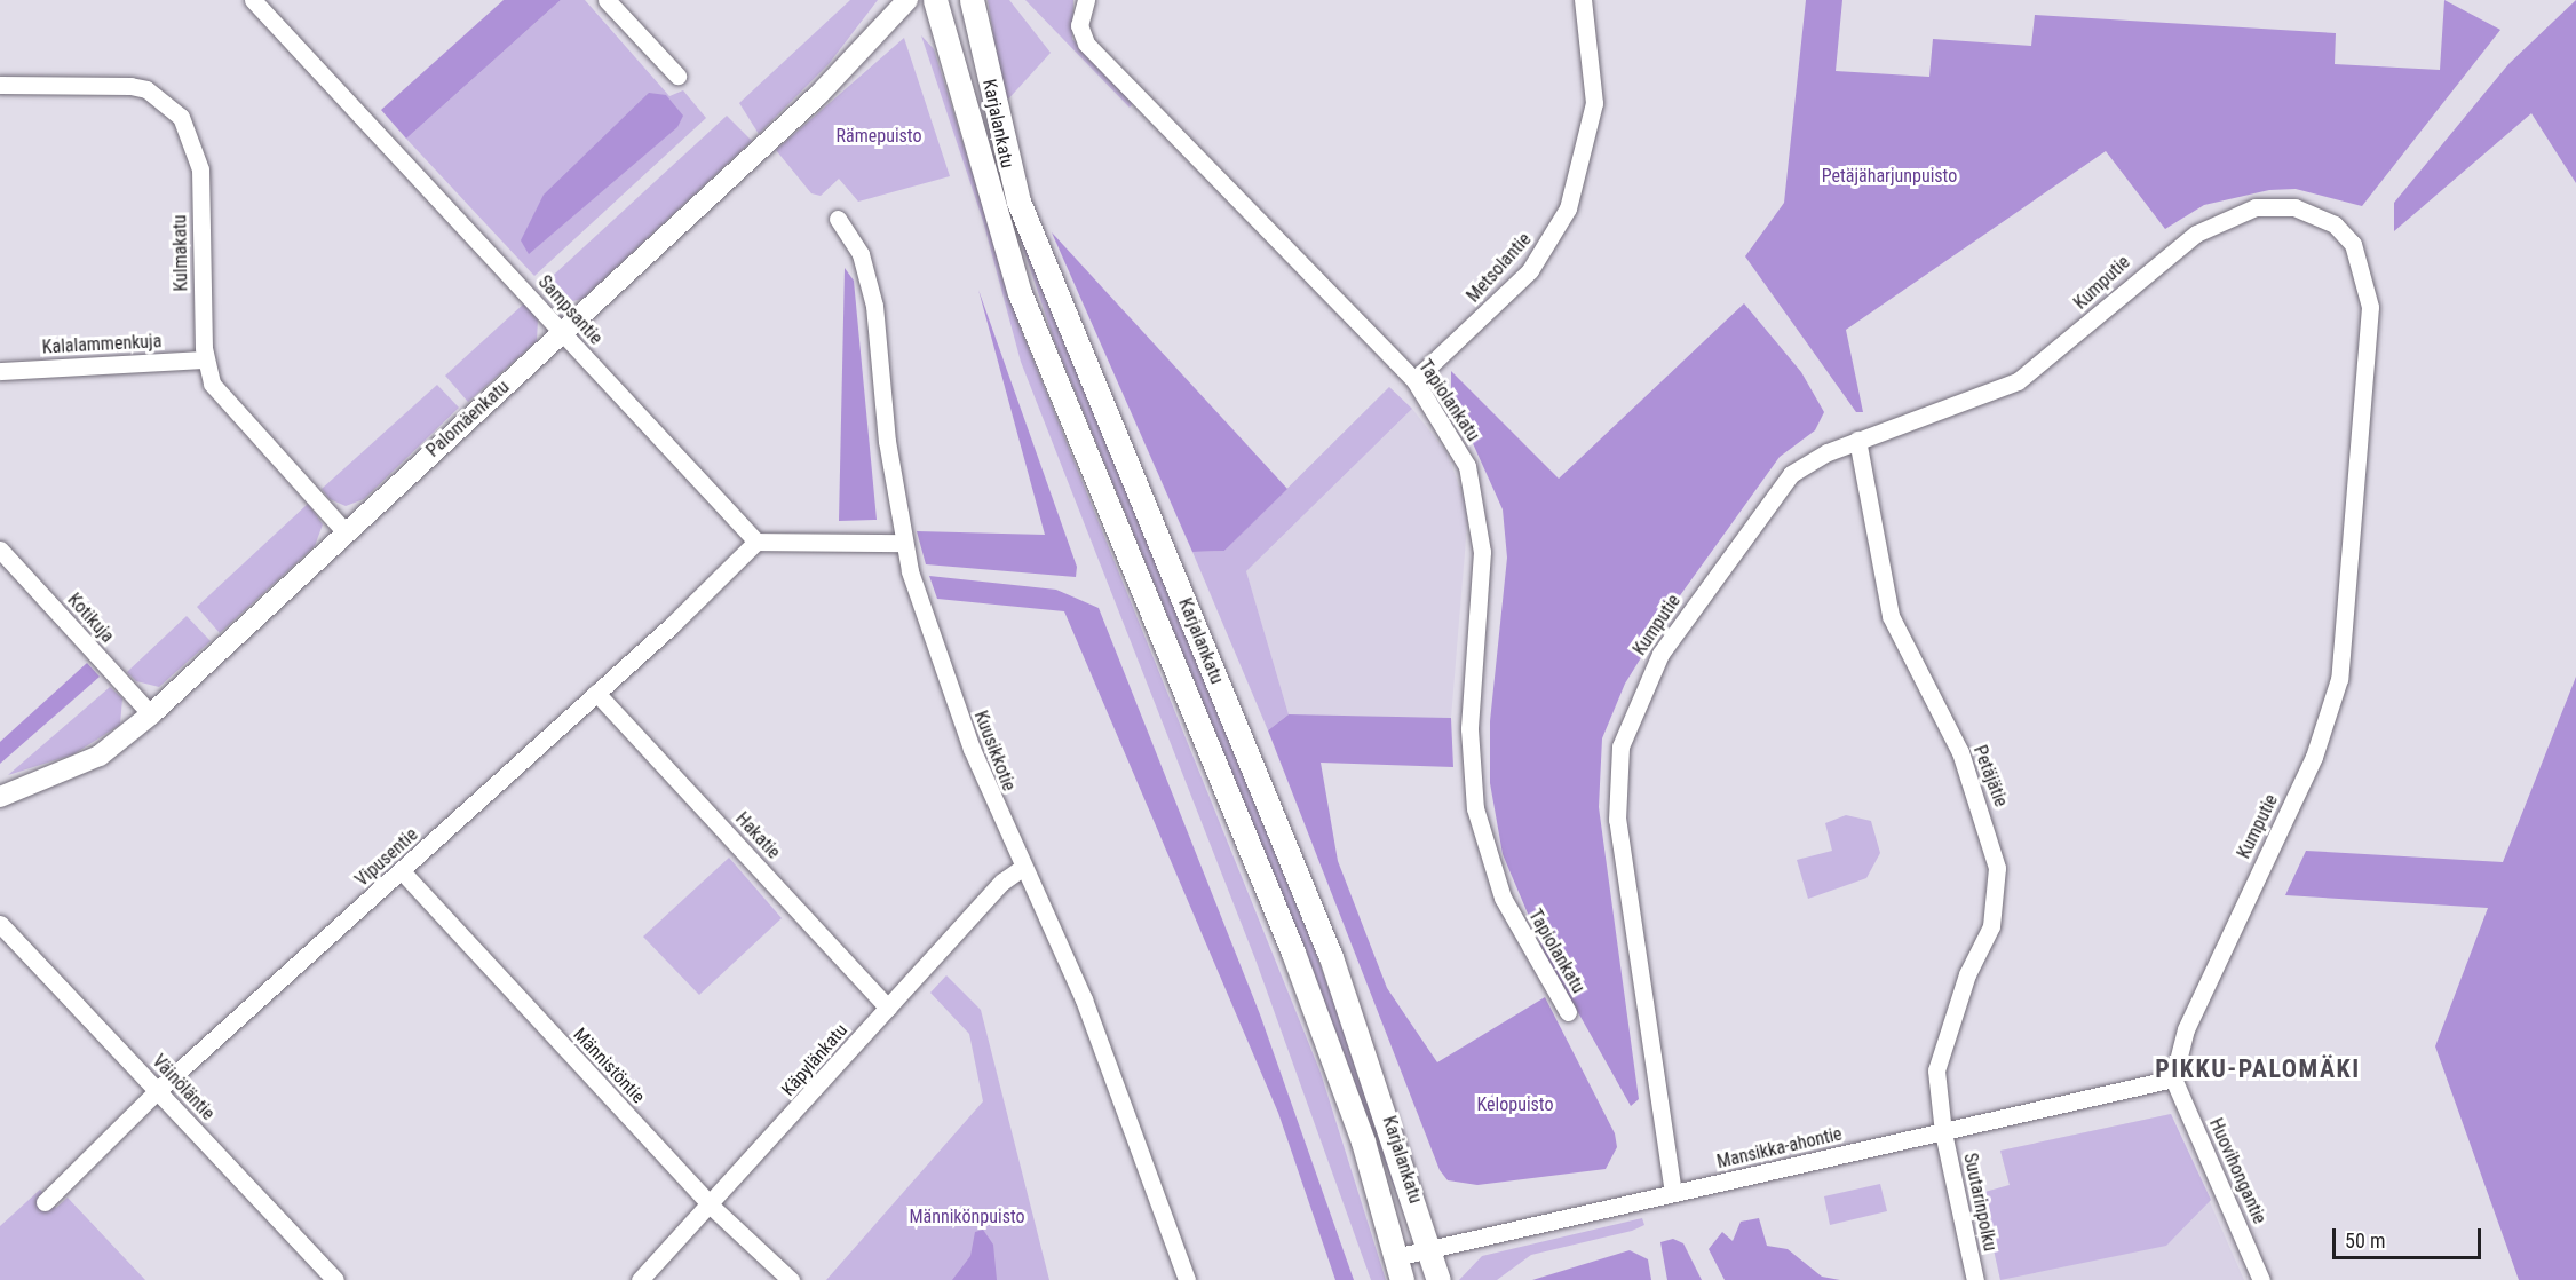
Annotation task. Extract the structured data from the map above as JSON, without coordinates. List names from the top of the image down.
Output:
{
  "streets": {
    "main road": ["Karjalankatu"],
    "street": [
      "Kulmakatu",
      "Metsolantie",
      "Kumputie",
      "Sampsantie",
      "Kalalammenkuja",
      "Tapiolankatu",
      "Palomäenkatu",
      "Kotikuja",
      "Kuusikkotie",
      "Petäjätie",
      "Hakatie",
      "Vipusentie",
      "Käpylänkatu",
      "Männistöntie",
      "Väinöläntie",
      "Mansikka-ahontie",
      "Huovihongantie",
      "Suutarinpolku"
    ]
  },
  "crossings": [
    ["Karjalankatu", "Mansikka-ahontie"],
    ["Kulmakatu", "Kalalammenkuja"],
    ["Kulmakatu", "Palomäenkatu"],
    ["Metsolantie", "Tapiolankatu"],
    ["Kumputie", "Petäjätie"],
    ["Kumputie", "Mansikka-ahontie"],
    ["Kumputie", "Huovihongantie"],
    ["Sampsantie", "Palomäenkatu"],
    ["Sampsantie", "Vipusentie"],
    ["Palomäenkatu", "Kotikuja"],
    ["Kuusikkotie", "Käpylänkatu"],
    ["Petäjätie", "Mansikka-ahontie"],
    ["Petäjätie", "Suutarinpolku"],
    ["Hakatie", "Vipusentie"],
    ["Hakatie", "Käpylänkatu"],
    ["Vipusentie", "Männistöntie"],
    ["Vipusentie", "Väinöläntie"],
    ["Käpylänkatu", "Männistöntie"],
    ["Mansikka-ahontie", "Huovihongantie"],
    ["Mansikka-ahontie", "Suutarinpolku"]
  ],
  "districts": ["PIKKU-PALOMÄKI"],
  "parks": [
    "Rämepuisto",
    "Petäjäharjunpuisto",
    "Kelopuisto",
    "Männikönpuisto"
  ],
  "scale_bar": "50 m"
}
